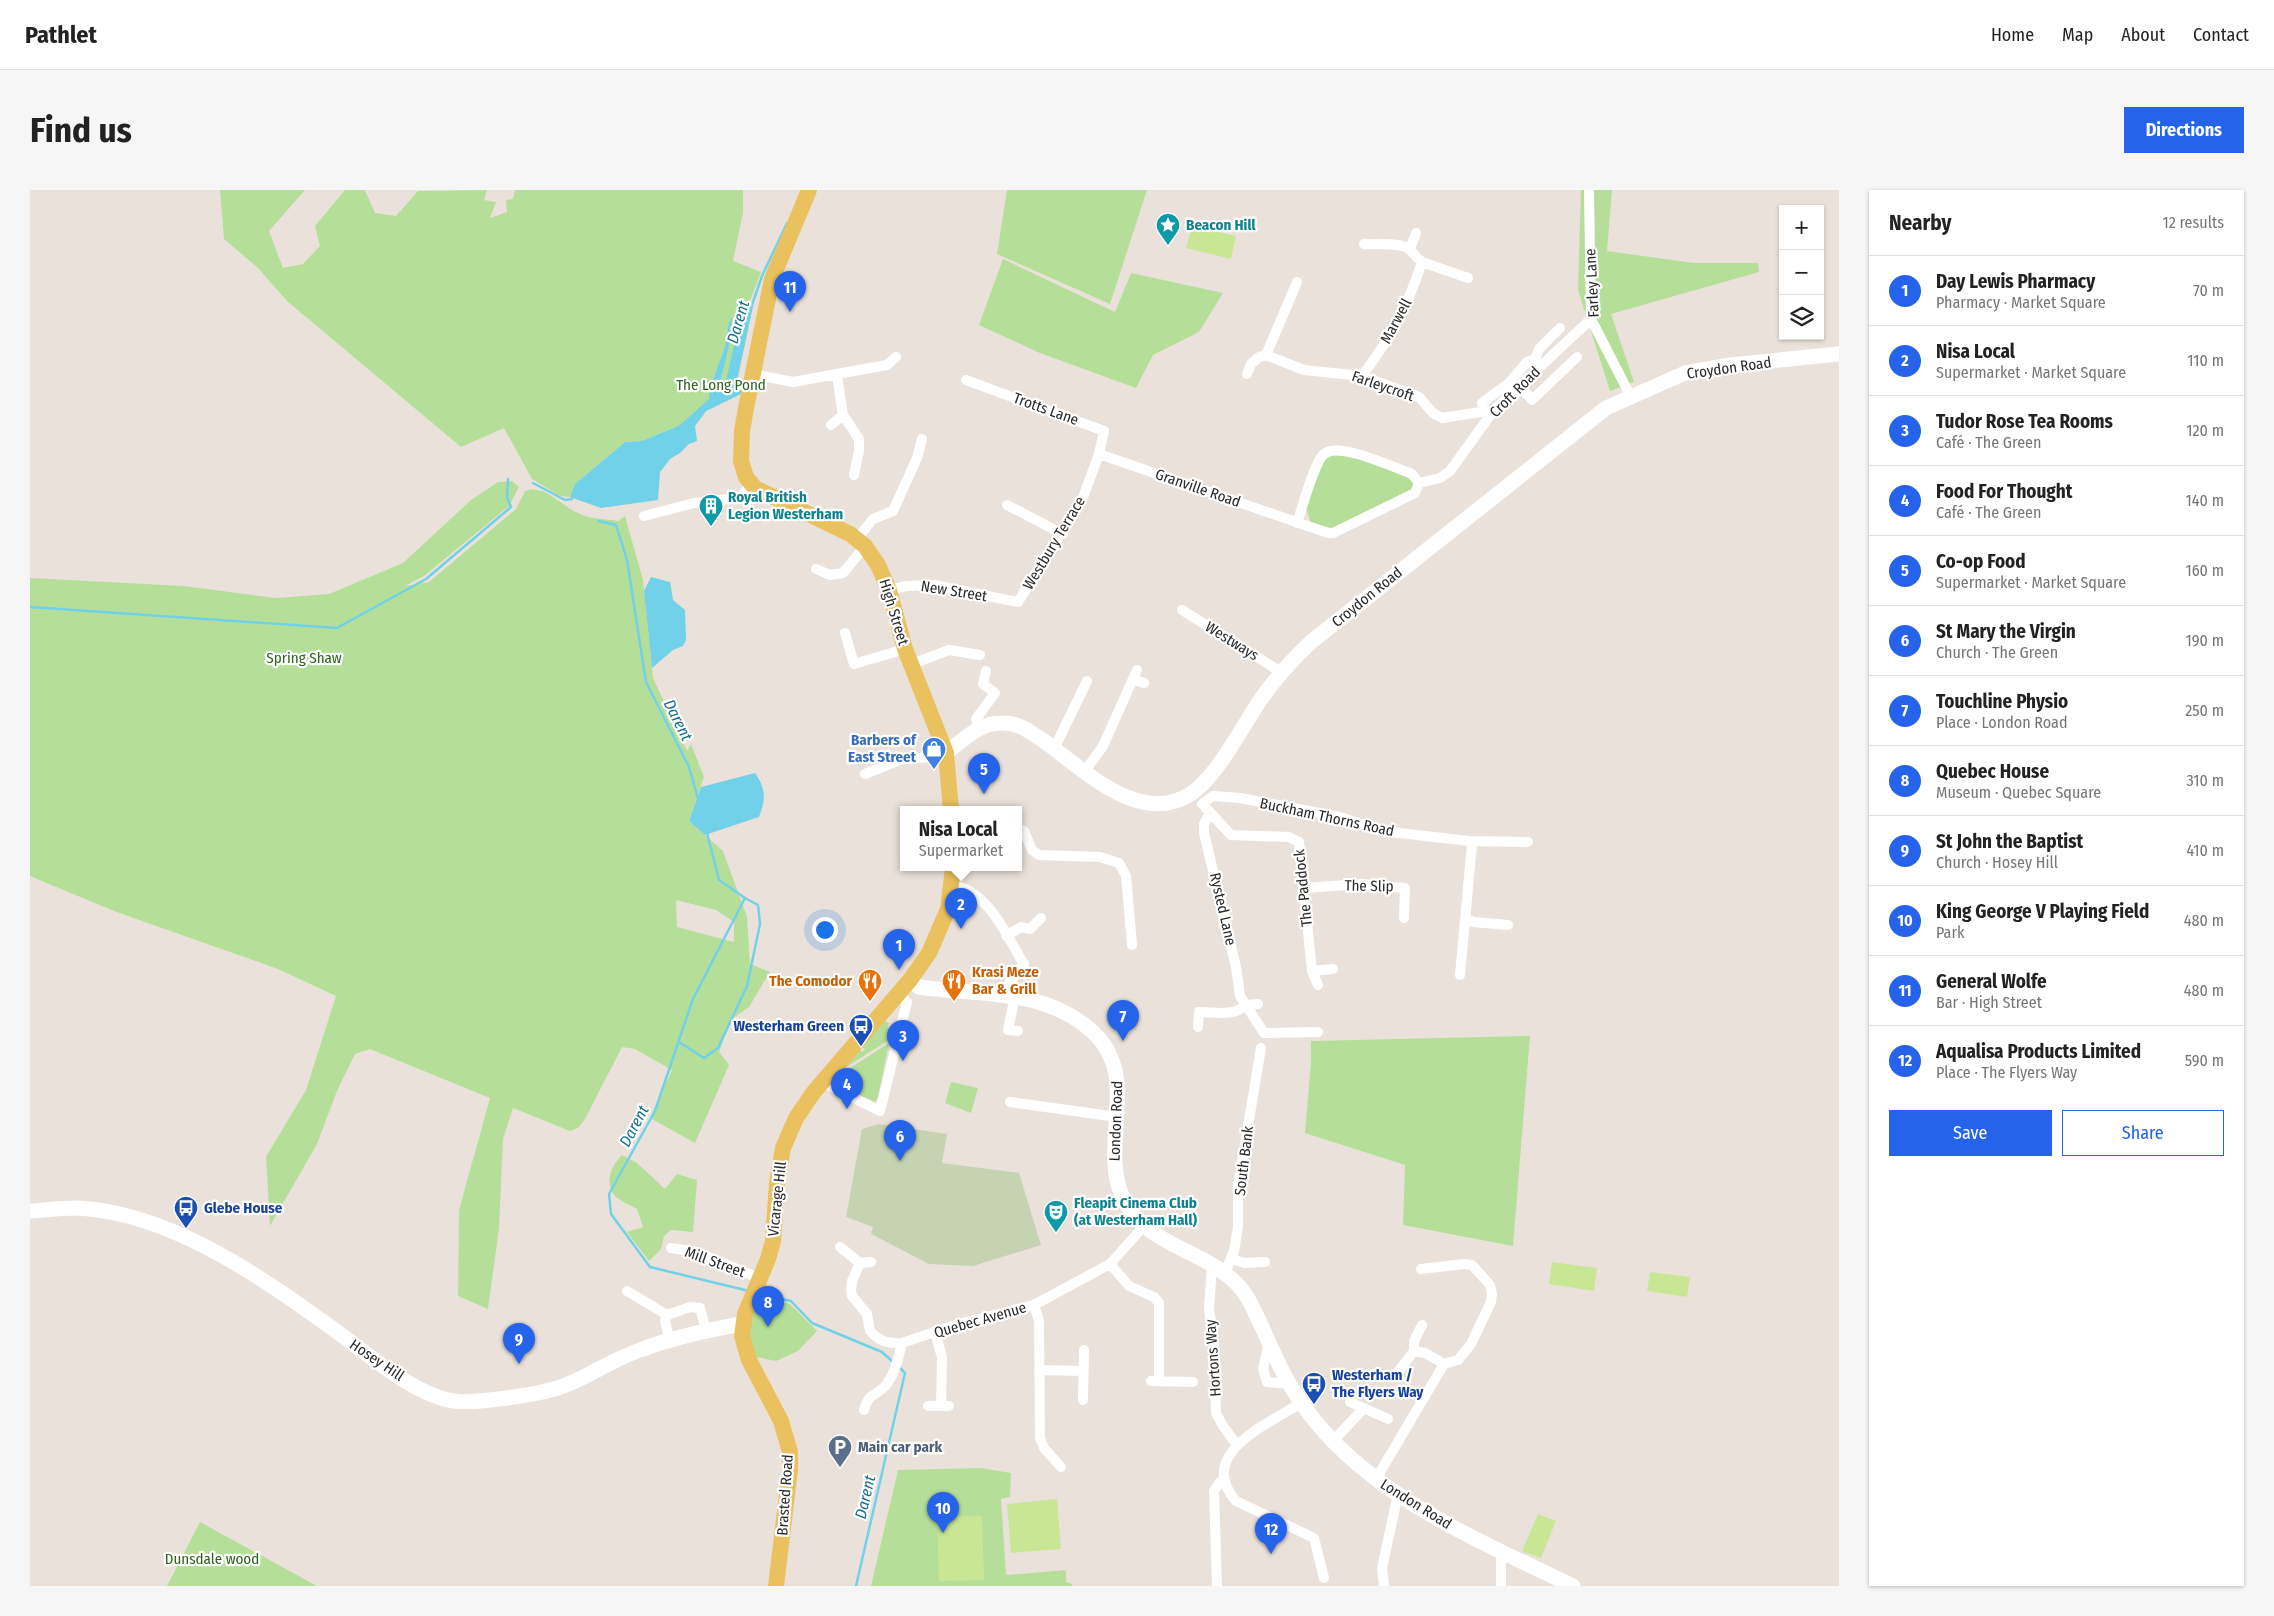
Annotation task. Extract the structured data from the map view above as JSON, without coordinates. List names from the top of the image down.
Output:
{
  "streets": {
    "main road": [
      "Croydon Road",
      "High Street",
      "London Road",
      "Vicarage Hill",
      "Hosey Hill",
      "Brasted Road"
    ],
    "street": [
      "Farley Lane",
      "Marwell",
      "Farleycroft",
      "Croft Road",
      "Trotts Lane",
      "Granville Road",
      "Westbury Terrace",
      "New Street",
      "Westways",
      "Buckham Thorns Road",
      "The Slip",
      "The Paddock",
      "Rysted Lane",
      "South Bank",
      "Mill Street",
      "Quebec Avenue",
      "Hortons Way"
    ]
  },
  "crossings": [
    ["Farley Lane", "Croydon Road"],
    ["Farley Lane", "Croft Road"],
    ["Marwell", "Farleycroft"],
    ["Croydon Road", "High Street"],
    ["Croydon Road", "Westways"],
    ["Croydon Road", "Buckham Thorns Road"],
    ["Croydon Road", "The Paddock"],
    ["Farleycroft", "Croft Road"],
    ["Croft Road", "Granville Road"],
    ["Trotts Lane", "Granville Road"],
    ["Trotts Lane", "Westbury Terrace"],
    ["Granville Road", "Westbury Terrace"],
    ["Westbury Terrace", "New Street"],
    ["New Street", "High Street"],
    ["Buckham Thorns Road", "The Paddock"],
    ["The Slip", "The Paddock"],
    ["The Paddock", "Rysted Lane"],
    ["London Road", "South Bank"],
    ["London Road", "Vicarage Hill"],
    ["London Road", "Quebec Avenue"],
    ["London Road", "Hortons Way"],
    ["Vicarage Hill", "Mill Street"],
    ["Vicarage Hill", "Hosey Hill"],
    ["Vicarage Hill", "Brasted Road"],
    ["Hosey Hill", "Brasted Road"]
  ],
  "water": ["Darent"],
  "parks": ["The Long Pond", "Spring Shaw", "Dunsdale wood"],
  "places": {
    "place": ["Beacon Hill"],
    "building": ["Royal British Legion Westerham"],
    "shop": ["Barbers of East Street"],
    "restaurant": ["The Comodor", "Krasi Meze Bar & Grill"],
    "bus stop": ["Westerham Green", "Glebe House", "Westerham / The Flyers Way"],
    "theatre": ["Fleapit Cinema Club (at Westerham Hall)"],
    "parking": ["Main car park"]
  },
  "page": {
    "header": "Pathlet",
    "nav": [
      "Home",
      "Map",
      "About",
      "Contact"
    ],
    "buttons": [
      "Directions",
      ["Save", "Share"]
    ],
    "title": "Find us",
    "heading": ["Nearby", "12 results"],
    "map_buttons": ["+", "−"],
    "list": [
      {
        "mark": "1",
        "name": "Day Lewis Pharmacy",
        "note": "Pharmacy · Market Square",
        "value": "70 m"
      },
      {
        "mark": "2",
        "name": "Nisa Local",
        "note": "Supermarket · Market Square",
        "value": "110 m"
      },
      {
        "mark": "3",
        "name": "Tudor Rose Tea Rooms",
        "note": "Café · The Green",
        "value": "120 m"
      },
      {
        "mark": "4",
        "name": "Food For Thought",
        "note": "Café · The Green",
        "value": "140 m"
      },
      {
        "mark": "5",
        "name": "Co-op Food",
        "note": "Supermarket · Market Square",
        "value": "160 m"
      },
      {
        "mark": "6",
        "name": "St Mary the Virgin",
        "note": "Church · The Green",
        "value": "190 m"
      },
      {
        "mark": "7",
        "name": "Touchline Physio",
        "note": "Place · London Road",
        "value": "250 m"
      },
      {
        "mark": "8",
        "name": "Quebec House",
        "note": "Museum · Quebec Square",
        "value": "310 m"
      },
      {
        "mark": "9",
        "name": "St John the Baptist",
        "note": "Church · Hosey Hill",
        "value": "410 m"
      },
      {
        "mark": "10",
        "name": "King George V Playing Field",
        "note": "Park",
        "value": "480 m"
      },
      {
        "mark": "11",
        "name": "General Wolfe",
        "note": "Bar · High Street",
        "value": "480 m"
      },
      {
        "mark": "12",
        "name": "Aqualisa Products Limited",
        "note": "Place · The Flyers Way",
        "value": "590 m"
      }
    ],
    "pins": [
      "11",
      "5",
      "2",
      "1",
      "7",
      "3",
      "4",
      "6",
      "8",
      "9",
      "10",
      "12"
    ],
    "popup": ["Nisa Local", "Supermarket"]
  }
}
